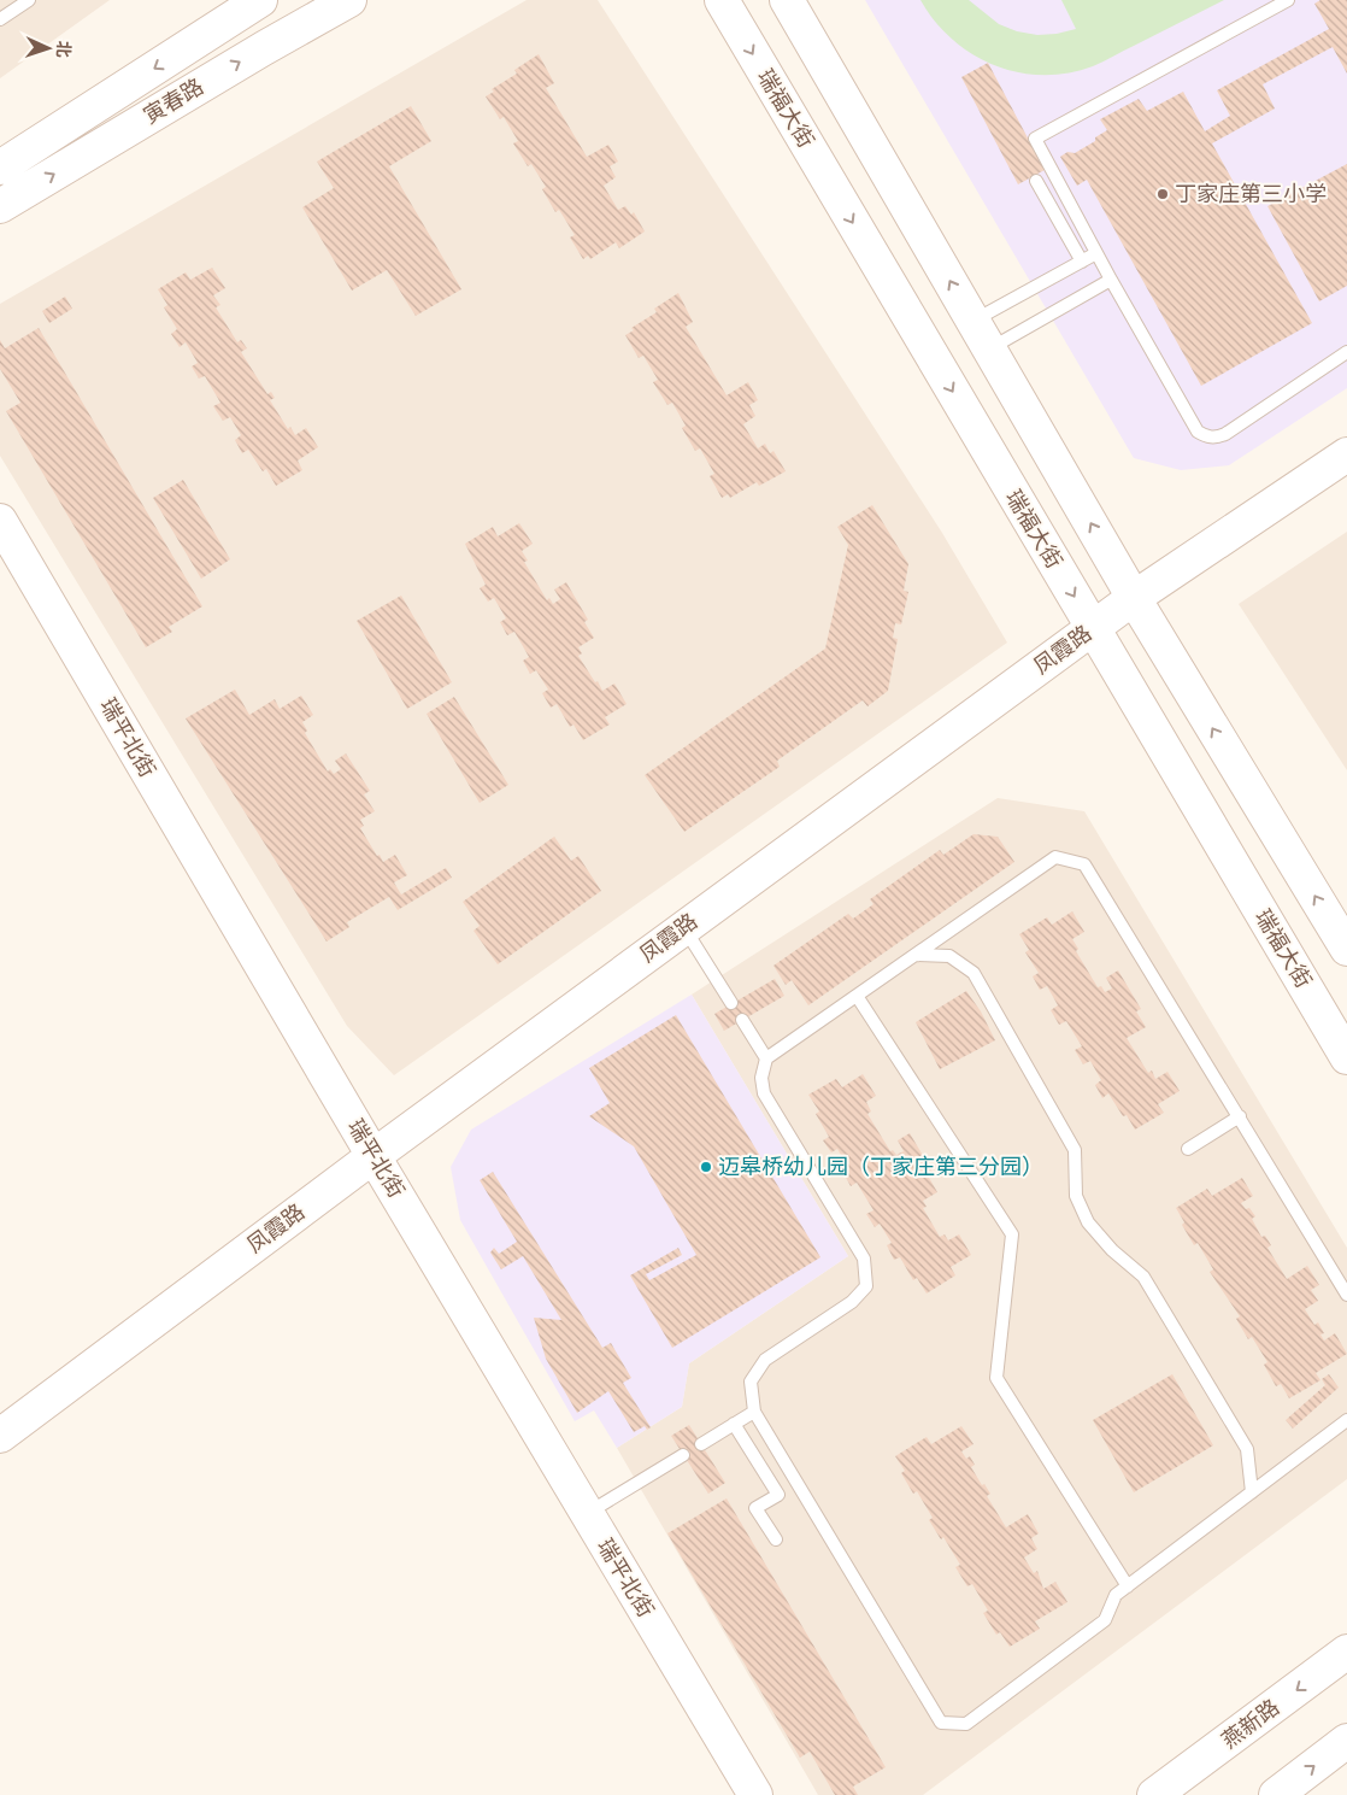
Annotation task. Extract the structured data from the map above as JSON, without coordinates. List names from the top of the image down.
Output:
{
  "streets": {
    "street": [
      "寅春路",
      "瑞福大街",
      "凤霞路",
      "瑞平北街",
      "燕新路"
    ]
  },
  "crossings": [
    ["瑞福大街", "凤霞路"],
    ["凤霞路", "瑞平北街"]
  ],
  "places": ["丁家庄第三小学", "迈皋桥幼儿园（丁家庄第三分园）"],
  "north": "right"
}
